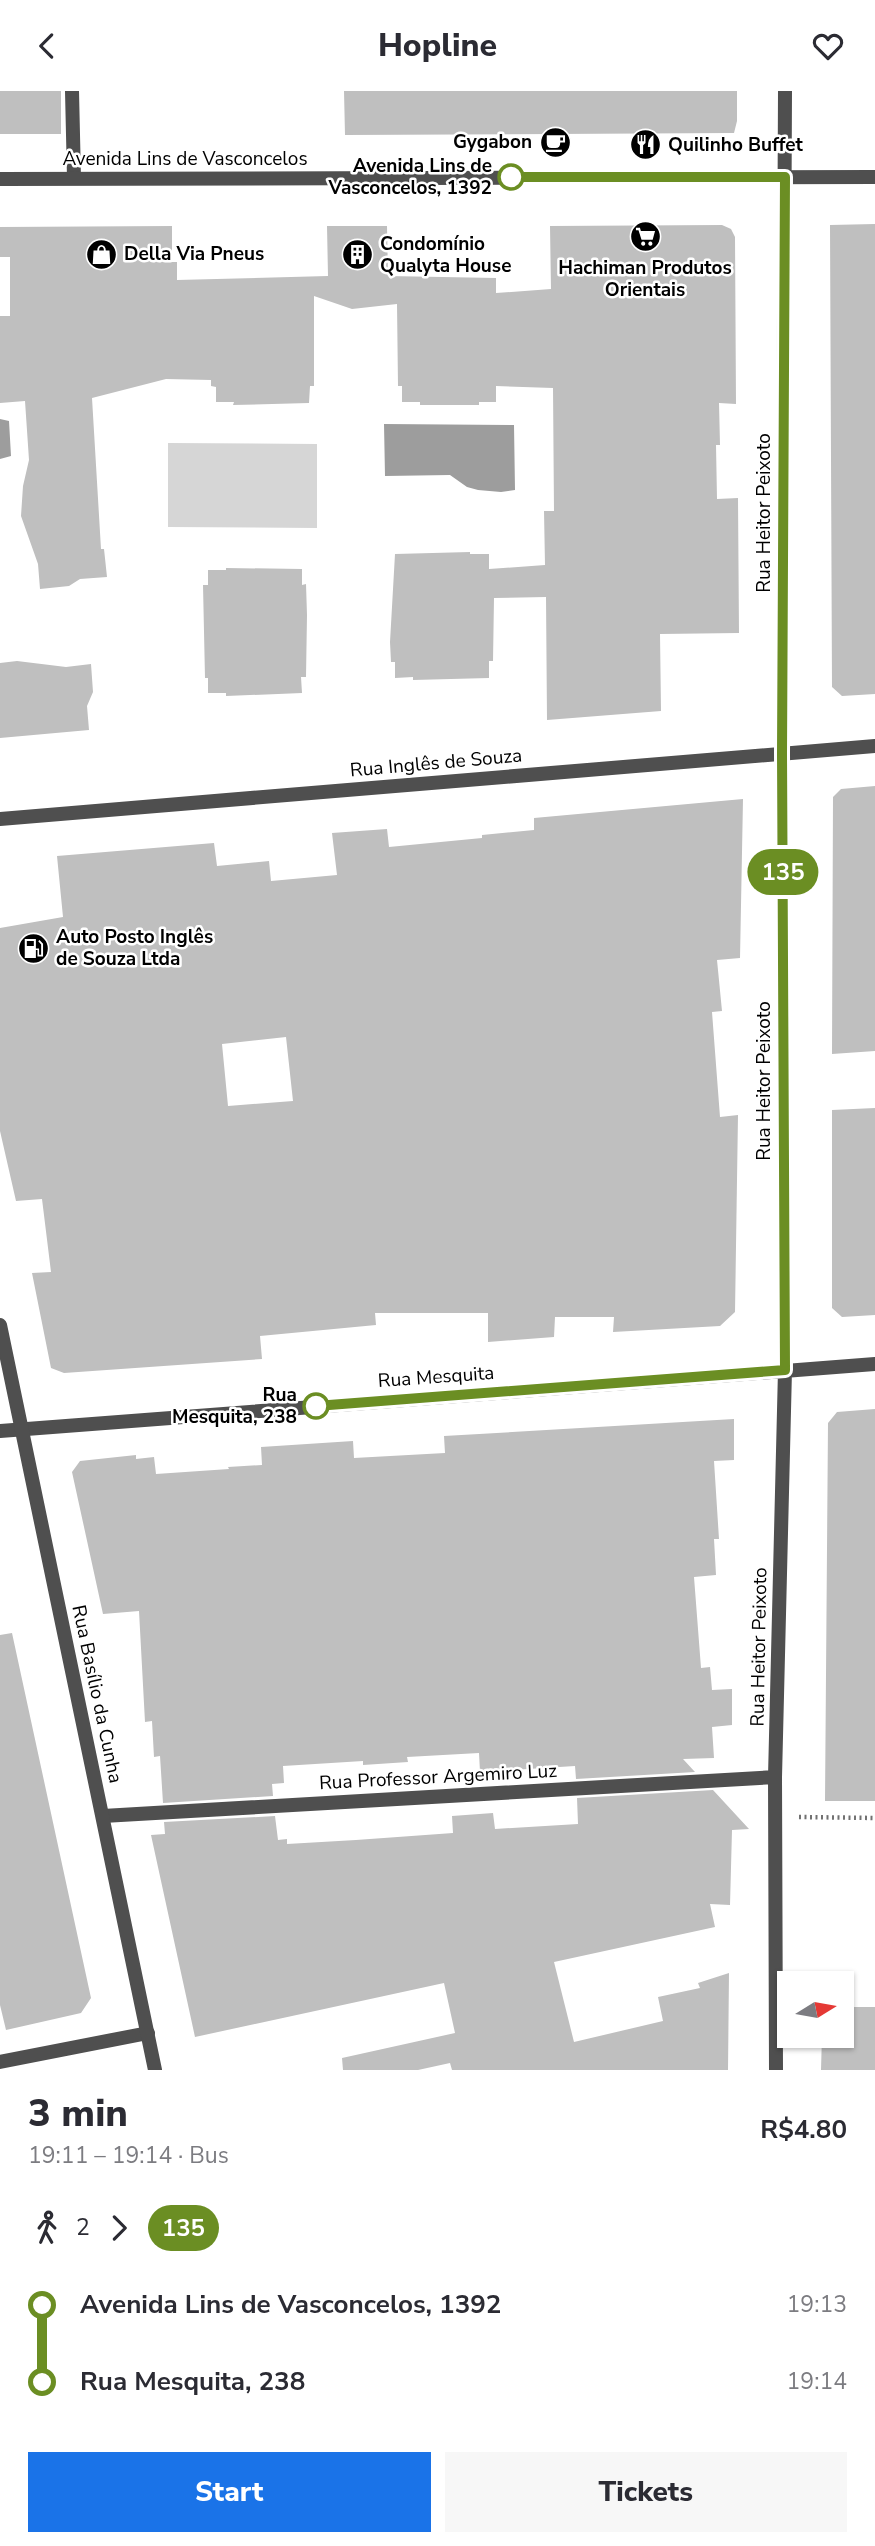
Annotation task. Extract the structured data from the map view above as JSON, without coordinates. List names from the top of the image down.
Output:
{
  "streets": {
    "street": [
      "Avenida Lins de Vasconcelos",
      "Rua Heitor Peixoto",
      "Rua Inglês de Souza",
      "Rua Mesquita",
      "Rua Basílio da Cunha",
      "Rua Professor Argemiro Luz"
    ]
  },
  "crossings": [
    ["Avenida Lins de Vasconcelos", "Rua Heitor Peixoto"],
    ["Rua Heitor Peixoto", "Rua Inglês de Souza"],
    ["Rua Heitor Peixoto", "Rua Mesquita"],
    ["Rua Heitor Peixoto", "Rua Professor Argemiro Luz"],
    ["Rua Mesquita", "Rua Basílio da Cunha"],
    ["Rua Basílio da Cunha", "Rua Professor Argemiro Luz"]
  ],
  "places": {
    "cafe": ["Gygabon"],
    "restaurant": ["Quilinho Buffet"],
    "other": ["Avenida Lins de Vasconcelos, 1392", "Rua Mesquita, 238"],
    "supermarket": ["Hachiman Produtos Orientais"],
    "shop": ["Della Via Pneus"],
    "building": ["Condomínio Qualyta House"],
    "fuel station": ["Auto Posto Inglês de Souza Ltda"]
  },
  "lines": ["bus line 135"],
  "north": "right",
  "page": {
    "header": "Hopline",
    "on_map": "135",
    "heading": ["3 min", "19:11 – 19:14 · Bus", "R$4.80"],
    "legs": ["2", "135"],
    "list": [
      {
        "name": "Avenida Lins de Vasconcelos, 1392",
        "value": "19:13"
      },
      {
        "name": "Rua Mesquita, 238",
        "value": "19:14"
      }
    ],
    "buttons": ["Start", "Tickets"]
  }
}
